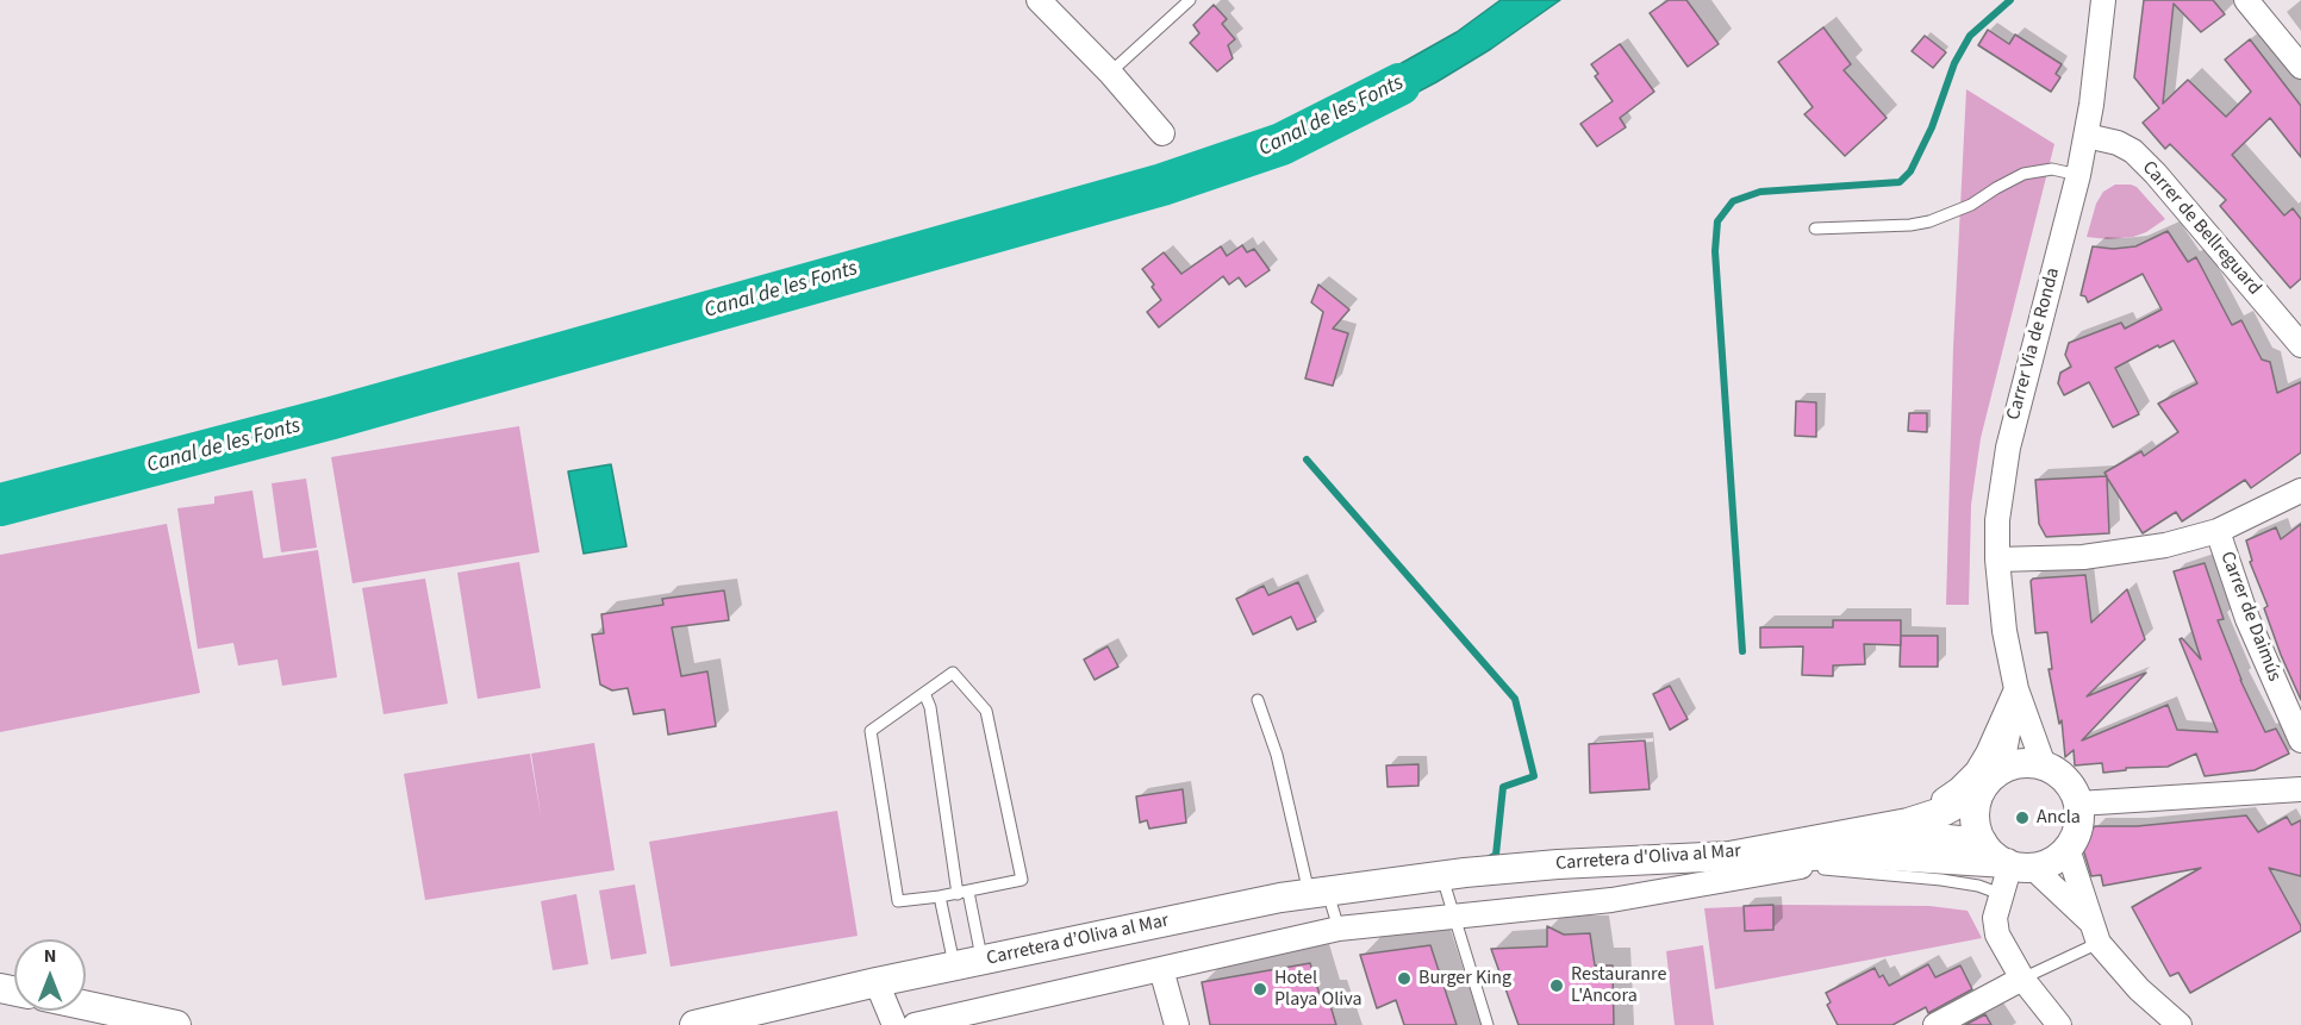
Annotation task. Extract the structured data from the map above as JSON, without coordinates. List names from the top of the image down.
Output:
{
  "streets": {
    "street": [
      "Carrer de Bellreguard",
      "Carrer Via de Ronda",
      "Carrer de Daimús",
      "Carretera d'Oliva al Mar",
      "Carretera d’Oliva al Mar"
    ]
  },
  "crossings": [
    ["Carrer de Bellreguard", "Carrer Via de Ronda"],
    ["Carrer Via de Ronda", "Carretera d'Oliva al Mar"],
    ["Carretera d'Oliva al Mar", "Carretera d’Oliva al Mar"]
  ],
  "water": ["Canal de les Fonts"],
  "places": [
    "Ancla",
    "Burger King",
    "Restauranre L'Ancora",
    "Hotel Playa Oliva"
  ],
  "north": "top"
}
